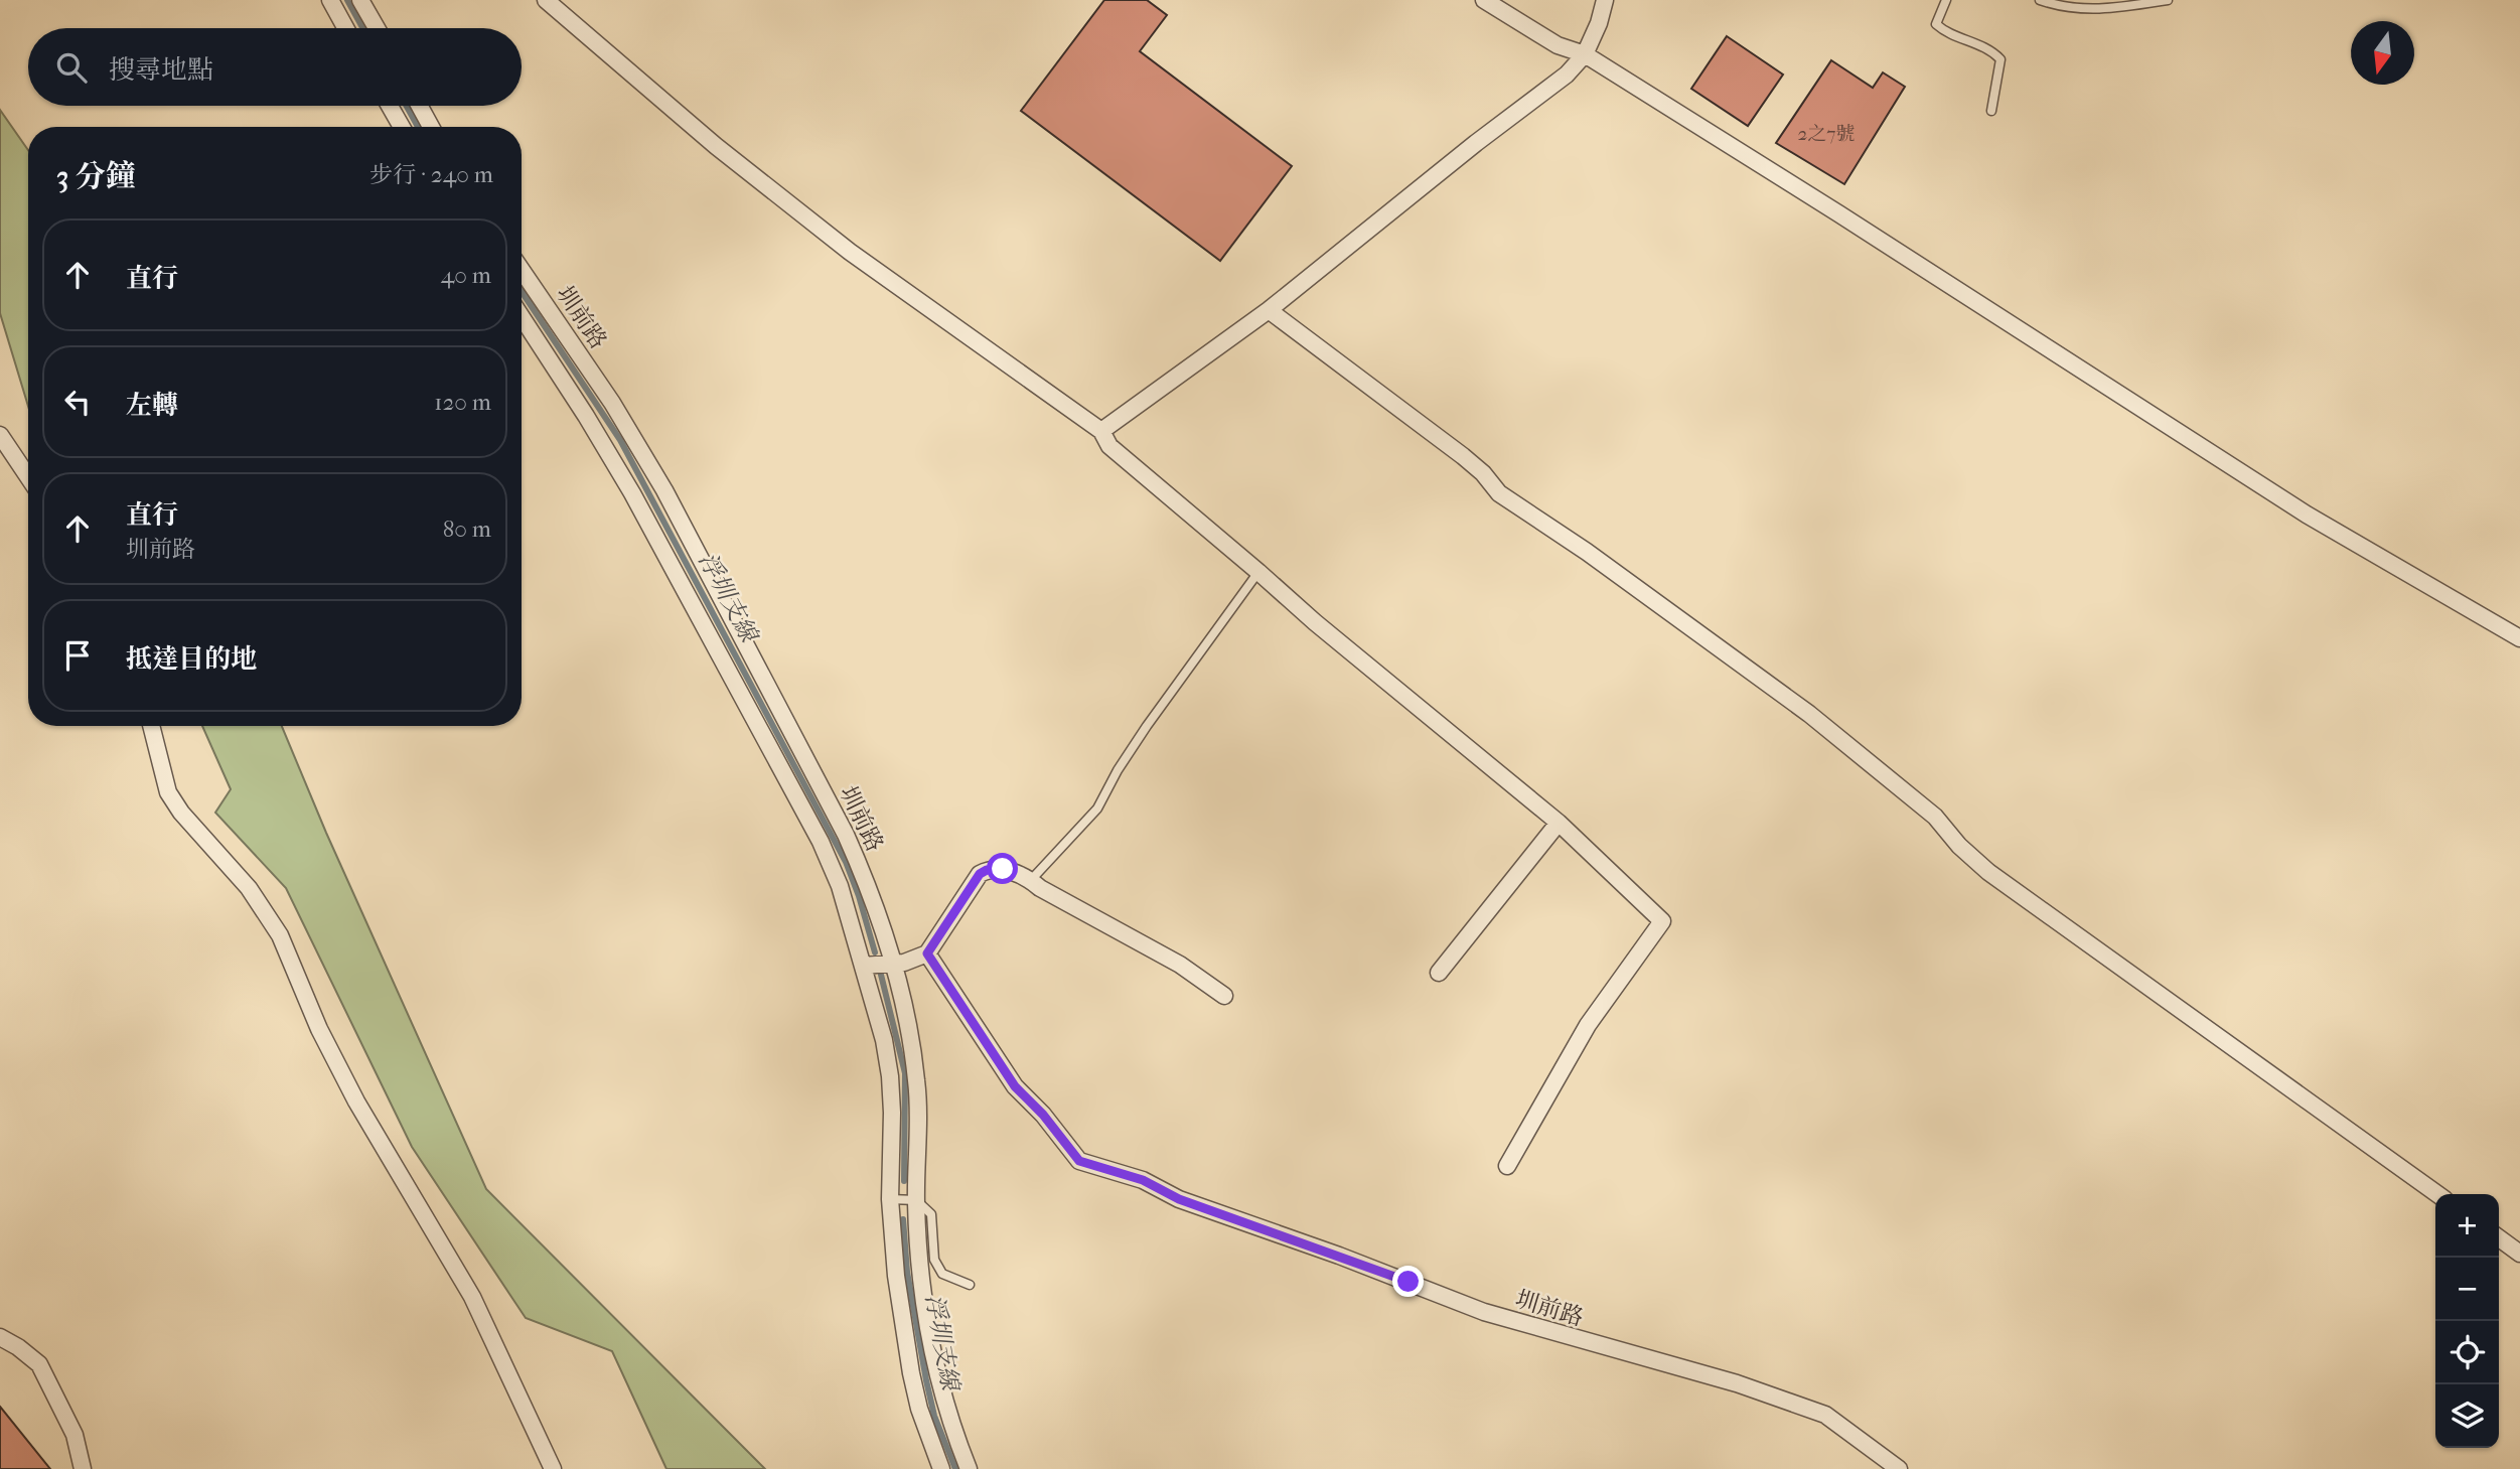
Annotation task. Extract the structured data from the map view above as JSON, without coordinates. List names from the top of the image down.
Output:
{
  "streets": {
    "street": ["圳前路"]
  },
  "water": ["浮圳支線"],
  "house_numbers": ["2之7號"],
  "north": "bottom",
  "page": {
    "search": "搜尋地點",
    "heading": ["3 分鐘", "步行 · 240 m"],
    "list": [
      ["直行", "40 m"],
      ["左轉", "120 m"],
      ["直行", "圳前路", "80 m"],
      "抵達目的地"
    ],
    "map_buttons": ["+", "−"]
  }
}
